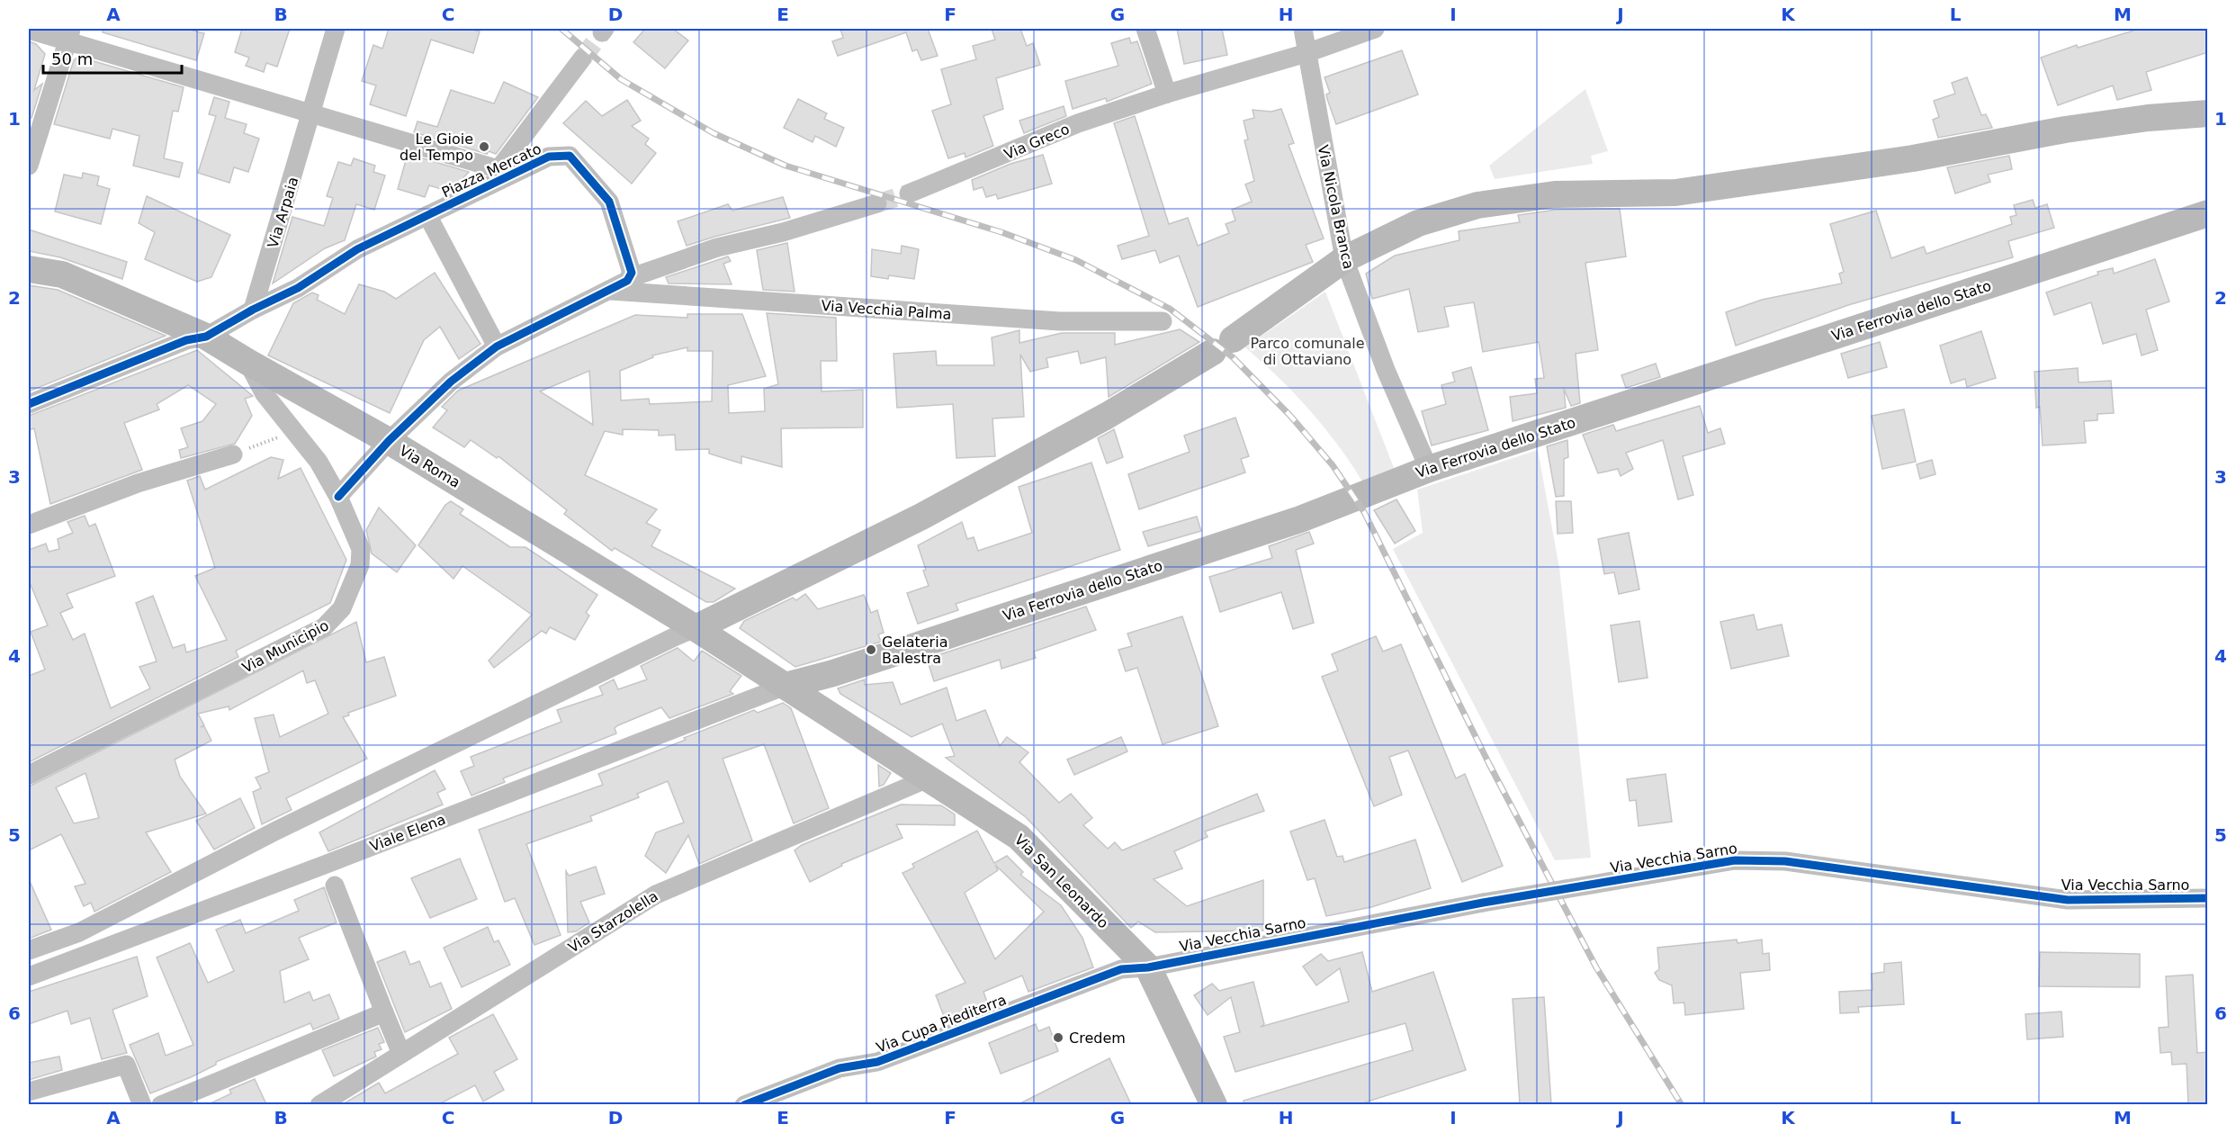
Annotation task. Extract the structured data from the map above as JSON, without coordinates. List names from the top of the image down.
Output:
{
  "streets": {
    "main road": ["Via Ferrovia dello Stato", "Via Roma", "Via San Leonardo"],
    "street": [
      "Via Greco",
      "Piazza Mercato",
      "Via Nicola Branca",
      "Via Arpaia",
      "Via Vecchia Palma",
      "Via Municipio",
      "Viale Elena",
      "Via Vecchia Sarno",
      "Via Starzolella",
      "Via Cupa Piediterra"
    ]
  },
  "crossings": [
    ["Via Greco", "Via Nicola Branca"],
    ["Piazza Mercato", "Via Arpaia"],
    ["Piazza Mercato", "Via Roma"],
    ["Via Nicola Branca", "Via Ferrovia dello Stato"],
    ["Via Ferrovia dello Stato", "Via Roma"],
    ["Via Ferrovia dello Stato", "Viale Elena"],
    ["Via Ferrovia dello Stato", "Via San Leonardo"],
    ["Via Roma", "Via Municipio"],
    ["Via Roma", "Viale Elena"],
    ["Via Roma", "Via San Leonardo"],
    ["Viale Elena", "Via San Leonardo"],
    ["Via Vecchia Sarno", "Via San Leonardo"],
    ["Via Vecchia Sarno", "Via Cupa Piediterra"],
    ["Via San Leonardo", "Via Starzolella"],
    ["Via San Leonardo", "Via Cupa Piediterra"]
  ],
  "parks": ["Parco comunale di Ottaviano"],
  "places": ["Le Gioie del Tempo", "Gelateria Balestra", "Credem"],
  "scale_bar": "50 m",
  "grid": {
    "columns": [
      "A",
      "B",
      "C",
      "D",
      "E",
      "F",
      "G",
      "H",
      "I",
      "J",
      "K",
      "L",
      "M"
    ],
    "rows": [
      "1",
      "2",
      "3",
      "4",
      "5",
      "6"
    ]
  }
}
